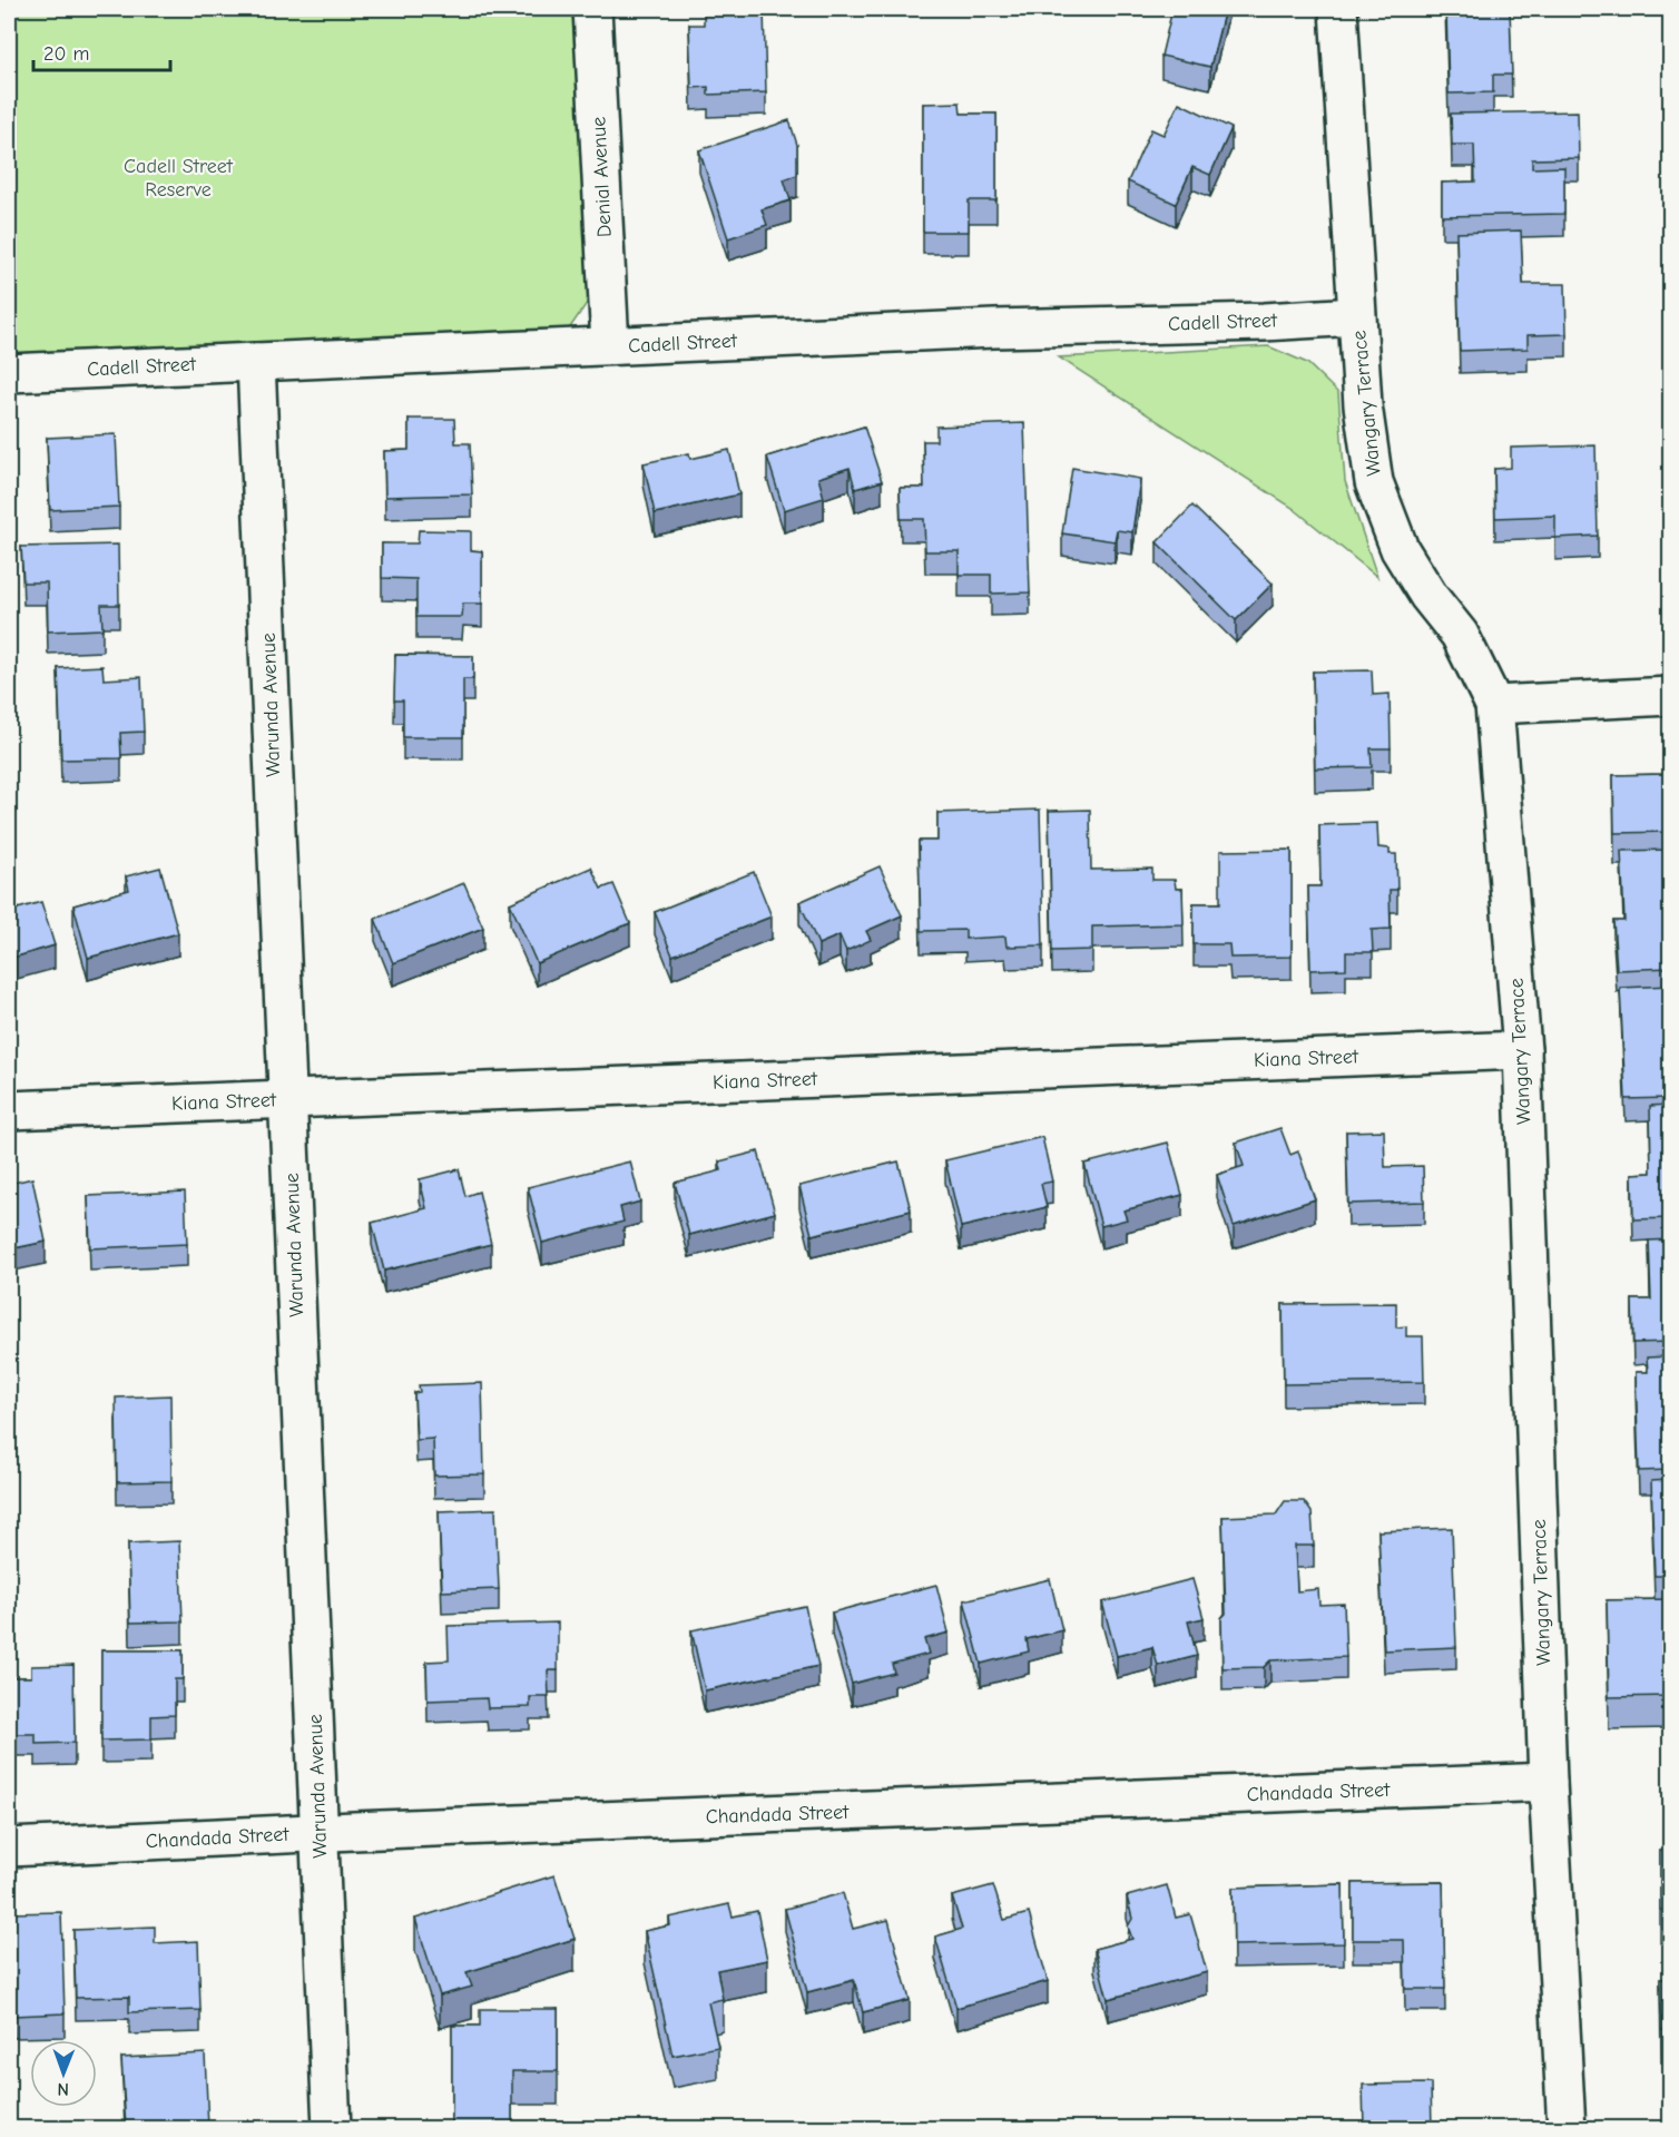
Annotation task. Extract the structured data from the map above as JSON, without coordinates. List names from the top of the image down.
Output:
{
  "streets": {
    "street": [
      "Denial Avenue",
      "Cadell Street",
      "Wangary Terrace",
      "Warunda Avenue",
      "Kiana Street",
      "Chandada Street"
    ]
  },
  "crossings": [
    ["Denial Avenue", "Cadell Street"],
    ["Cadell Street", "Wangary Terrace"],
    ["Cadell Street", "Warunda Avenue"],
    ["Wangary Terrace", "Kiana Street"],
    ["Wangary Terrace", "Chandada Street"],
    ["Warunda Avenue", "Kiana Street"],
    ["Warunda Avenue", "Chandada Street"]
  ],
  "parks": ["Cadell Street Reserve"],
  "scale_bar": "20 m",
  "north": "bottom"
}
